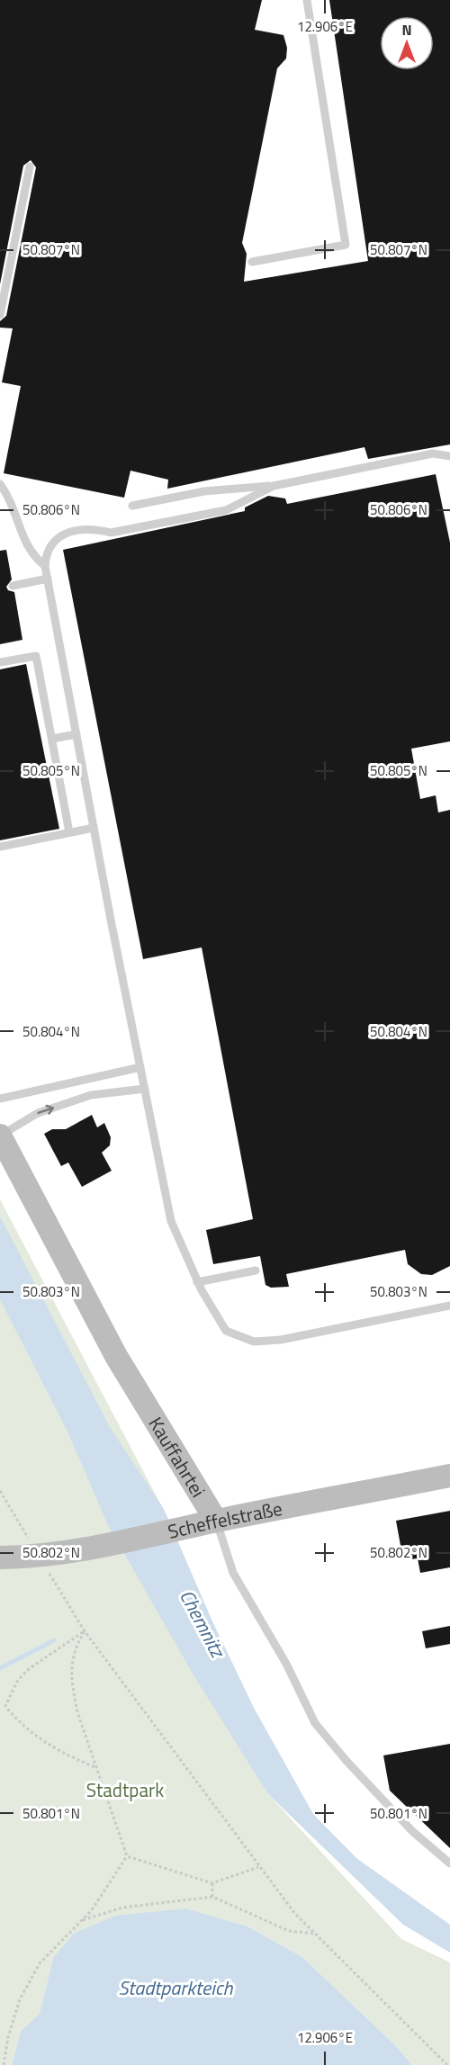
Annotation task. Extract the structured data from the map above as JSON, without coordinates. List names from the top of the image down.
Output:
{
  "streets": {
    "main road": ["Kauffahrtei", "Scheffelstraße"]
  },
  "crossings": [
    ["Kauffahrtei", "Scheffelstraße"]
  ],
  "water": ["Chemnitz", "Stadtparkteich"],
  "parks": ["Stadtpark"],
  "north": "top",
  "coordinates": [
    "12.906°E",
    "50.807°N",
    "50.806°N",
    "50.805°N",
    "50.804°N",
    "50.803°N",
    "50.802°N",
    "50.801°N"
  ]
}
